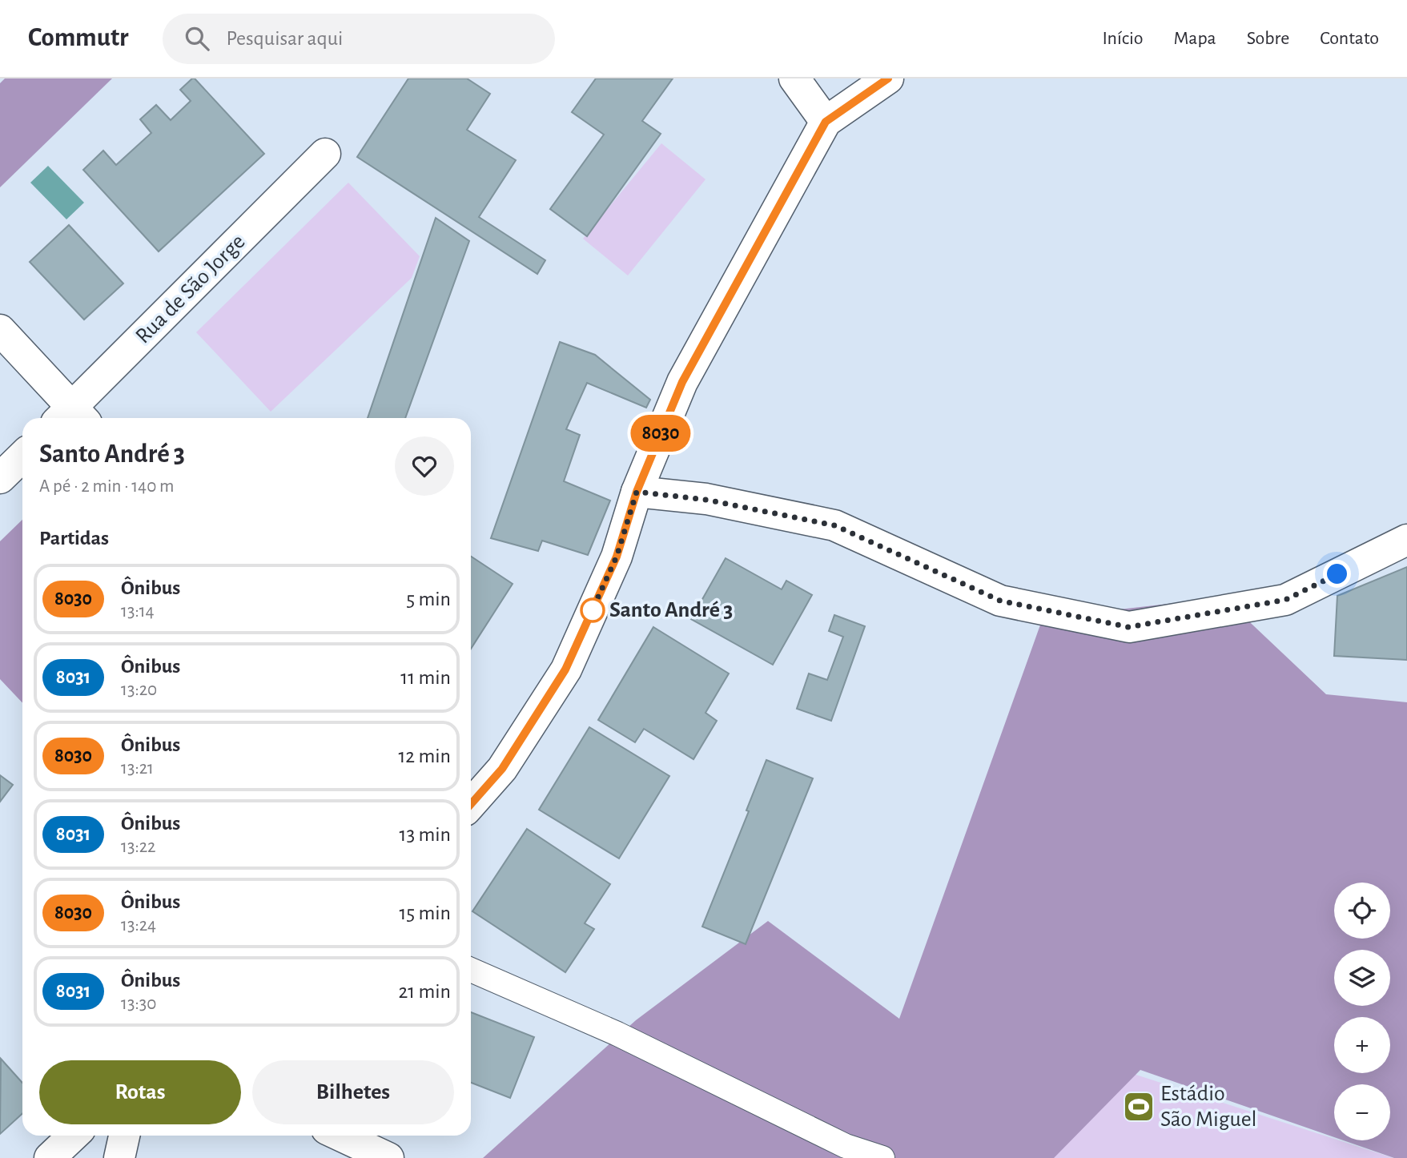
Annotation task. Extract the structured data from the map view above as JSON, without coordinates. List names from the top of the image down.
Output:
{
  "streets": {
    "street": ["Rua de São Jorge"]
  },
  "places": {
    "other": ["Santo André 3"],
    "sports": ["Estádio São Miguel"]
  },
  "lines": ["bus line 8030"],
  "page": {
    "header": "Commutr",
    "search": "Pesquisar aqui",
    "nav": [
      "Início",
      "Mapa",
      "Sobre",
      "Contato"
    ],
    "on_map": "8030",
    "heading": [
      ["Santo André 3", "A pé · 2 min · 140 m"],
      "Partidas"
    ],
    "list": [
      {
        "mark": "8030",
        "name": "Ônibus",
        "note": "13:14",
        "value": "5 min"
      },
      {
        "mark": "8031",
        "name": "Ônibus",
        "note": "13:20",
        "value": "11 min"
      },
      {
        "mark": "8030",
        "name": "Ônibus",
        "note": "13:21",
        "value": "12 min"
      },
      {
        "mark": "8031",
        "name": "Ônibus",
        "note": "13:22",
        "value": "13 min"
      },
      {
        "mark": "8030",
        "name": "Ônibus",
        "note": "13:24",
        "value": "15 min"
      },
      {
        "mark": "8031",
        "name": "Ônibus",
        "note": "13:30",
        "value": "21 min"
      }
    ],
    "map_buttons": ["+", "−"],
    "buttons": ["Rotas", "Bilhetes"]
  }
}
